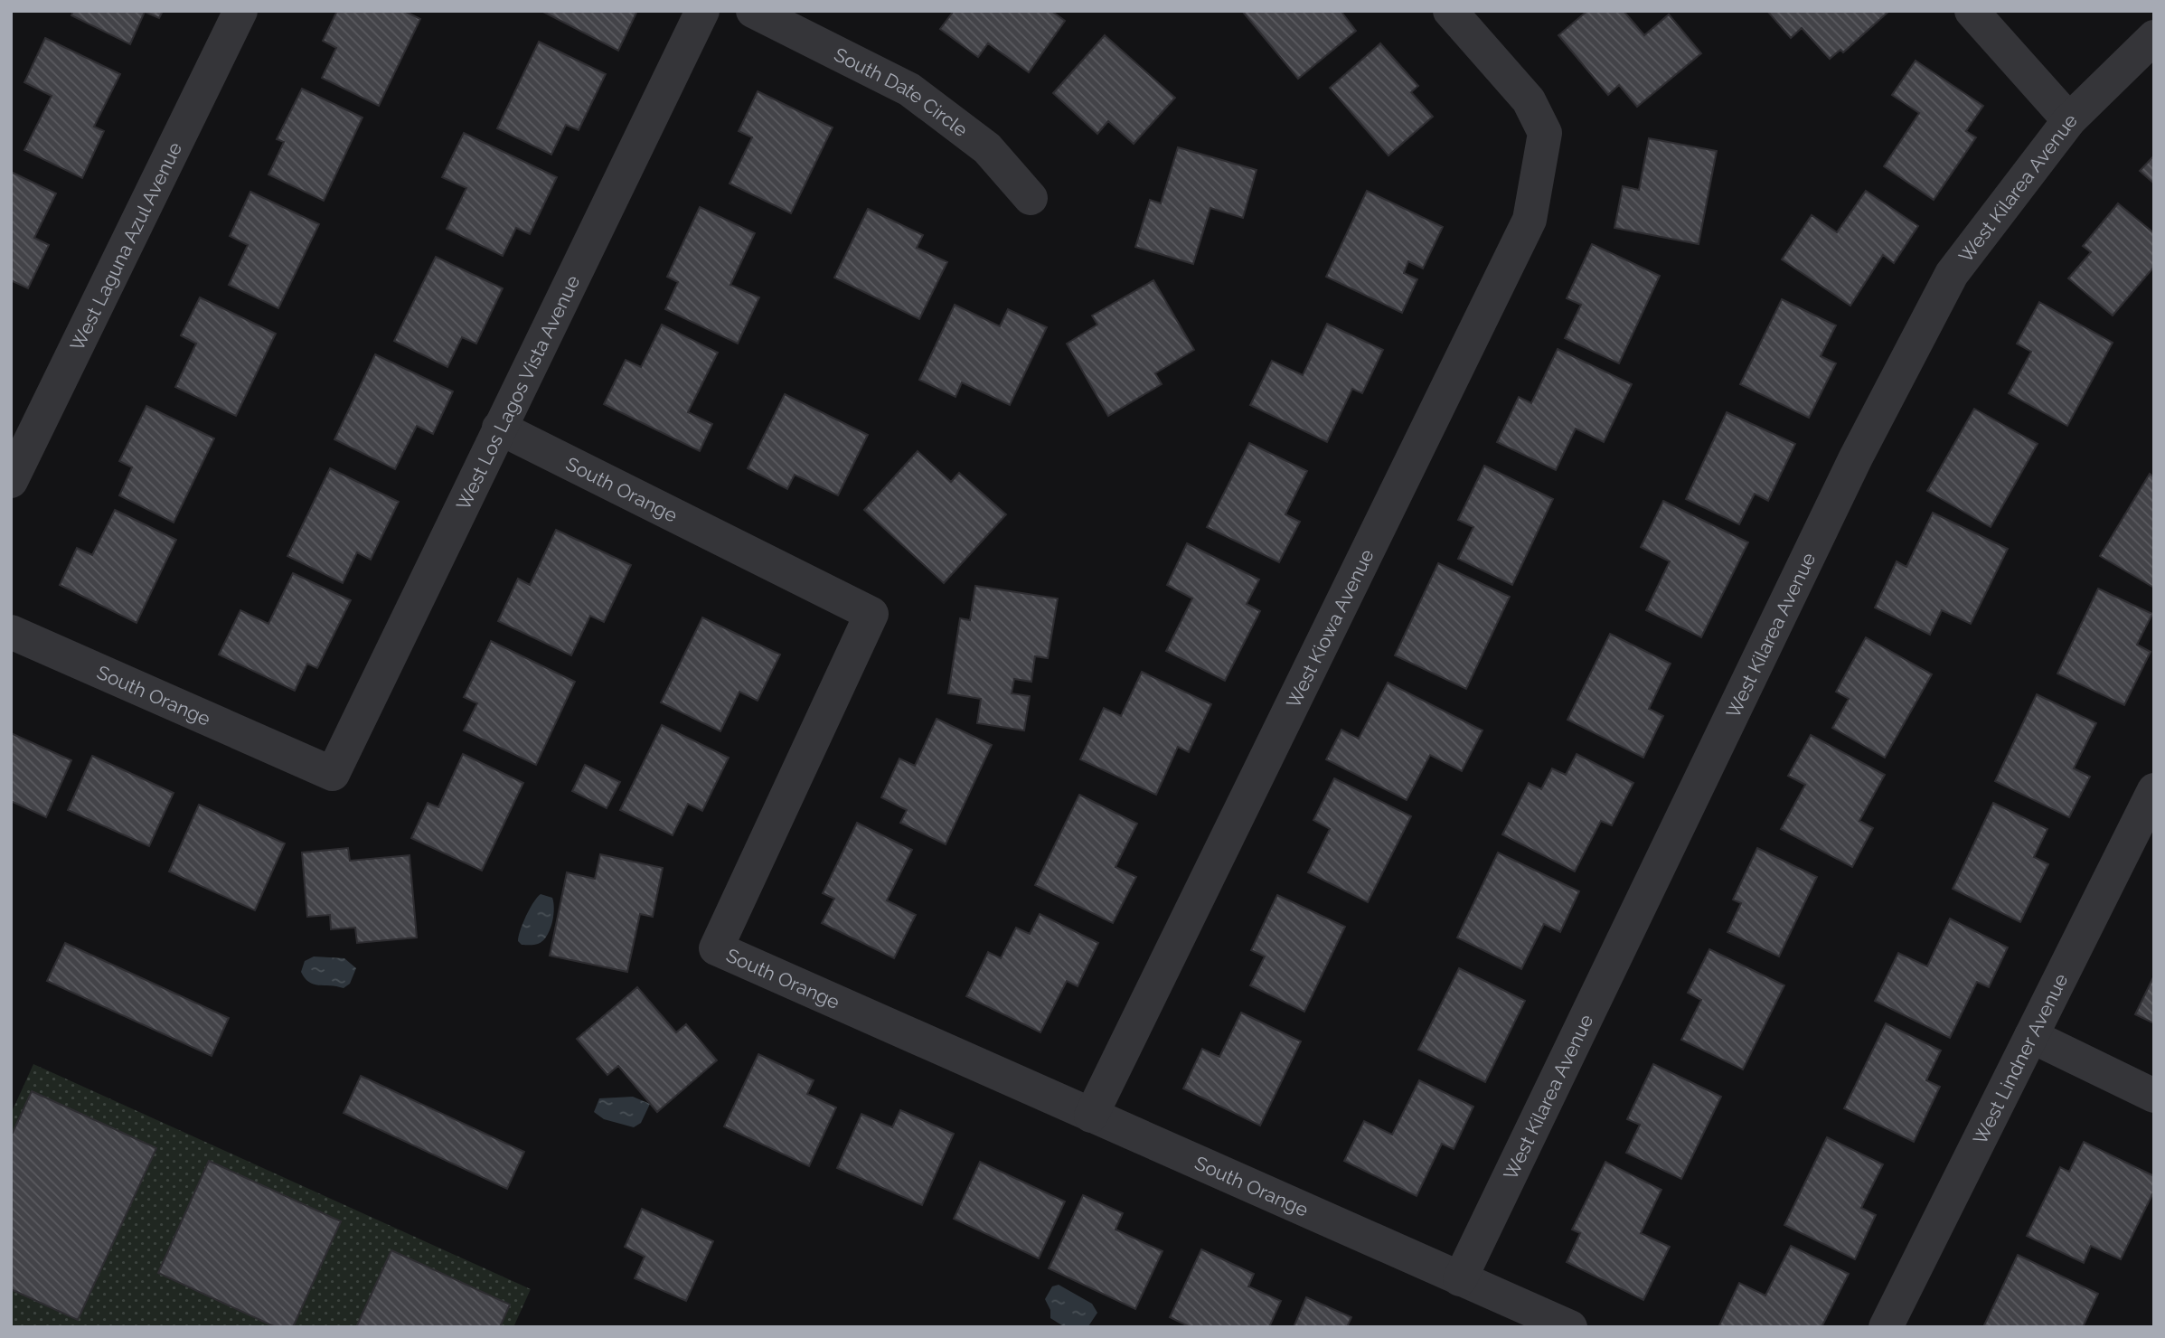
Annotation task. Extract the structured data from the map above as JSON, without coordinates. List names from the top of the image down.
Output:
{
  "streets": {
    "street": [
      "South Date Circle",
      "West Kilarea Avenue",
      "West Laguna Azul Avenue",
      "West Los Lagos Vista Avenue",
      "South Orange",
      "West Kiowa Avenue",
      "West Lindner Avenue"
    ]
  },
  "crossings": [
    ["West Kilarea Avenue", "South Orange"],
    ["West Los Lagos Vista Avenue", "South Orange"],
    ["South Orange", "West Kiowa Avenue"]
  ]
}
